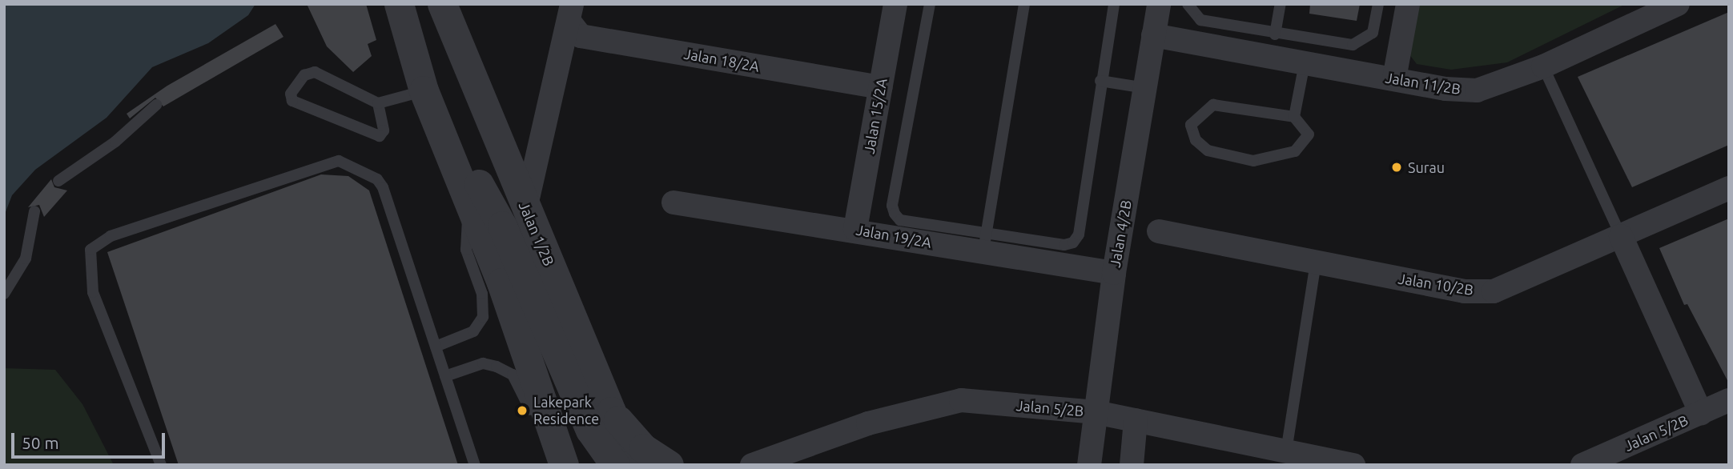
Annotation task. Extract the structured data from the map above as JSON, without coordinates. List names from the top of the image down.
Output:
{
  "streets": {
    "street": [
      "Jalan 18/2A",
      "Jalan 11/2B",
      "Jalan 15/2A",
      "Jalan 1/2B",
      "Jalan 4/2B",
      "Jalan 19/2A",
      "Jalan 10/2B",
      "Jalan 5/2B"
    ]
  },
  "crossings": [
    ["Jalan 18/2A", "Jalan 15/2A"],
    ["Jalan 11/2B", "Jalan 4/2B"],
    ["Jalan 15/2A", "Jalan 19/2A"],
    ["Jalan 4/2B", "Jalan 19/2A"],
    ["Jalan 4/2B", "Jalan 5/2B"]
  ],
  "places": ["Surau", "Lakepark Residence"],
  "scale_bar": "50 m"
}
